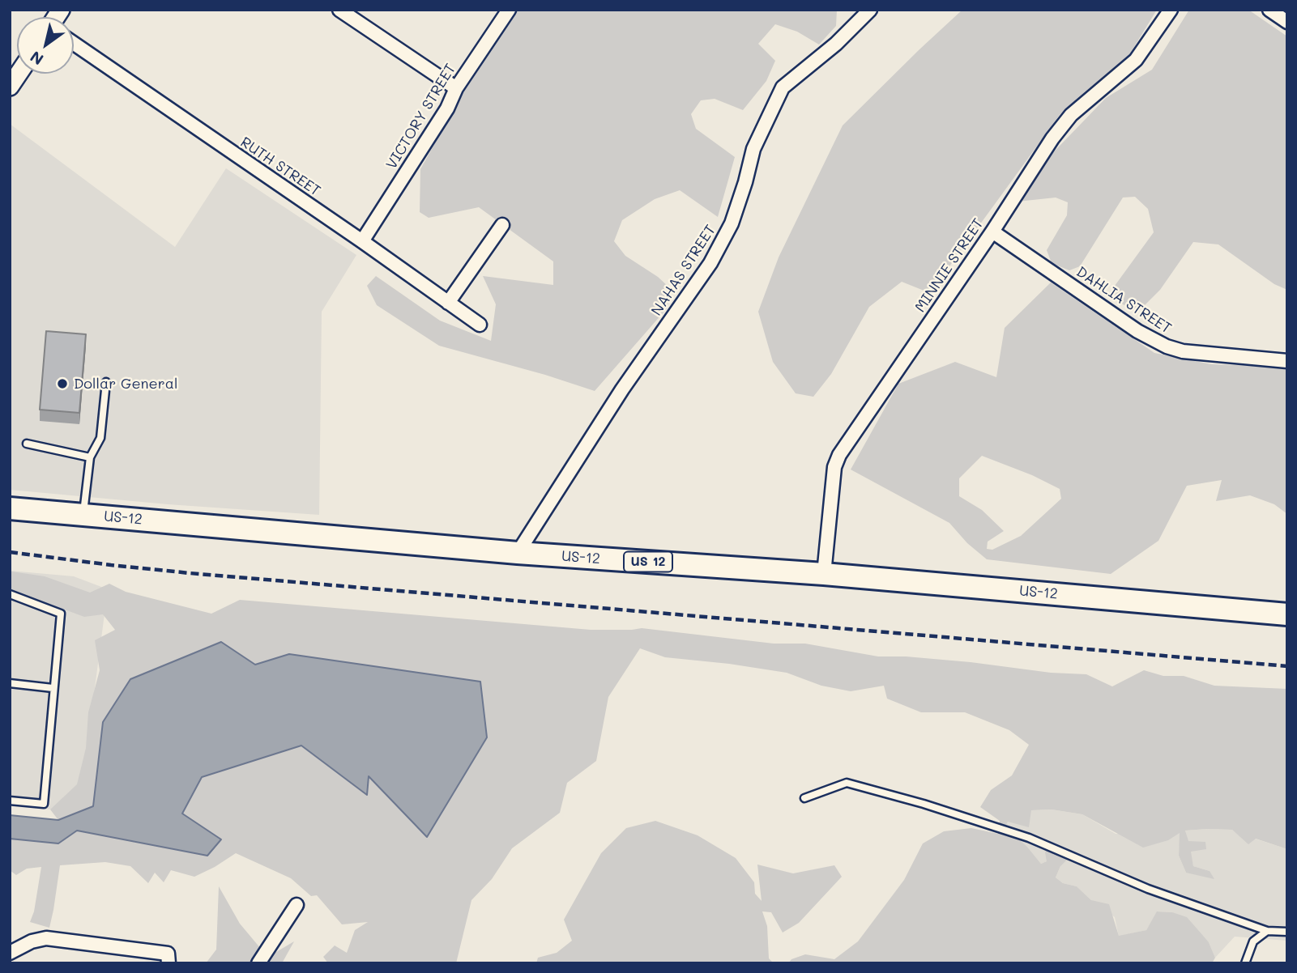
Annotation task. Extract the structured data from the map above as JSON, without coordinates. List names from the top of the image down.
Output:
{
  "streets": {
    "main road": ["US-12", "US 12"],
    "street": [
      "VICTORY STREET",
      "RUTH STREET",
      "MINNIE STREET",
      "NAHAS STREET",
      "DAHLIA STREET"
    ]
  },
  "crossings": [
    ["VICTORY STREET", "RUTH STREET"],
    ["MINNIE STREET", "DAHLIA STREET"],
    ["MINNIE STREET", "US-12"],
    ["NAHAS STREET", "US-12"]
  ],
  "places": ["Dollar General"],
  "north": "bottom left"
}
